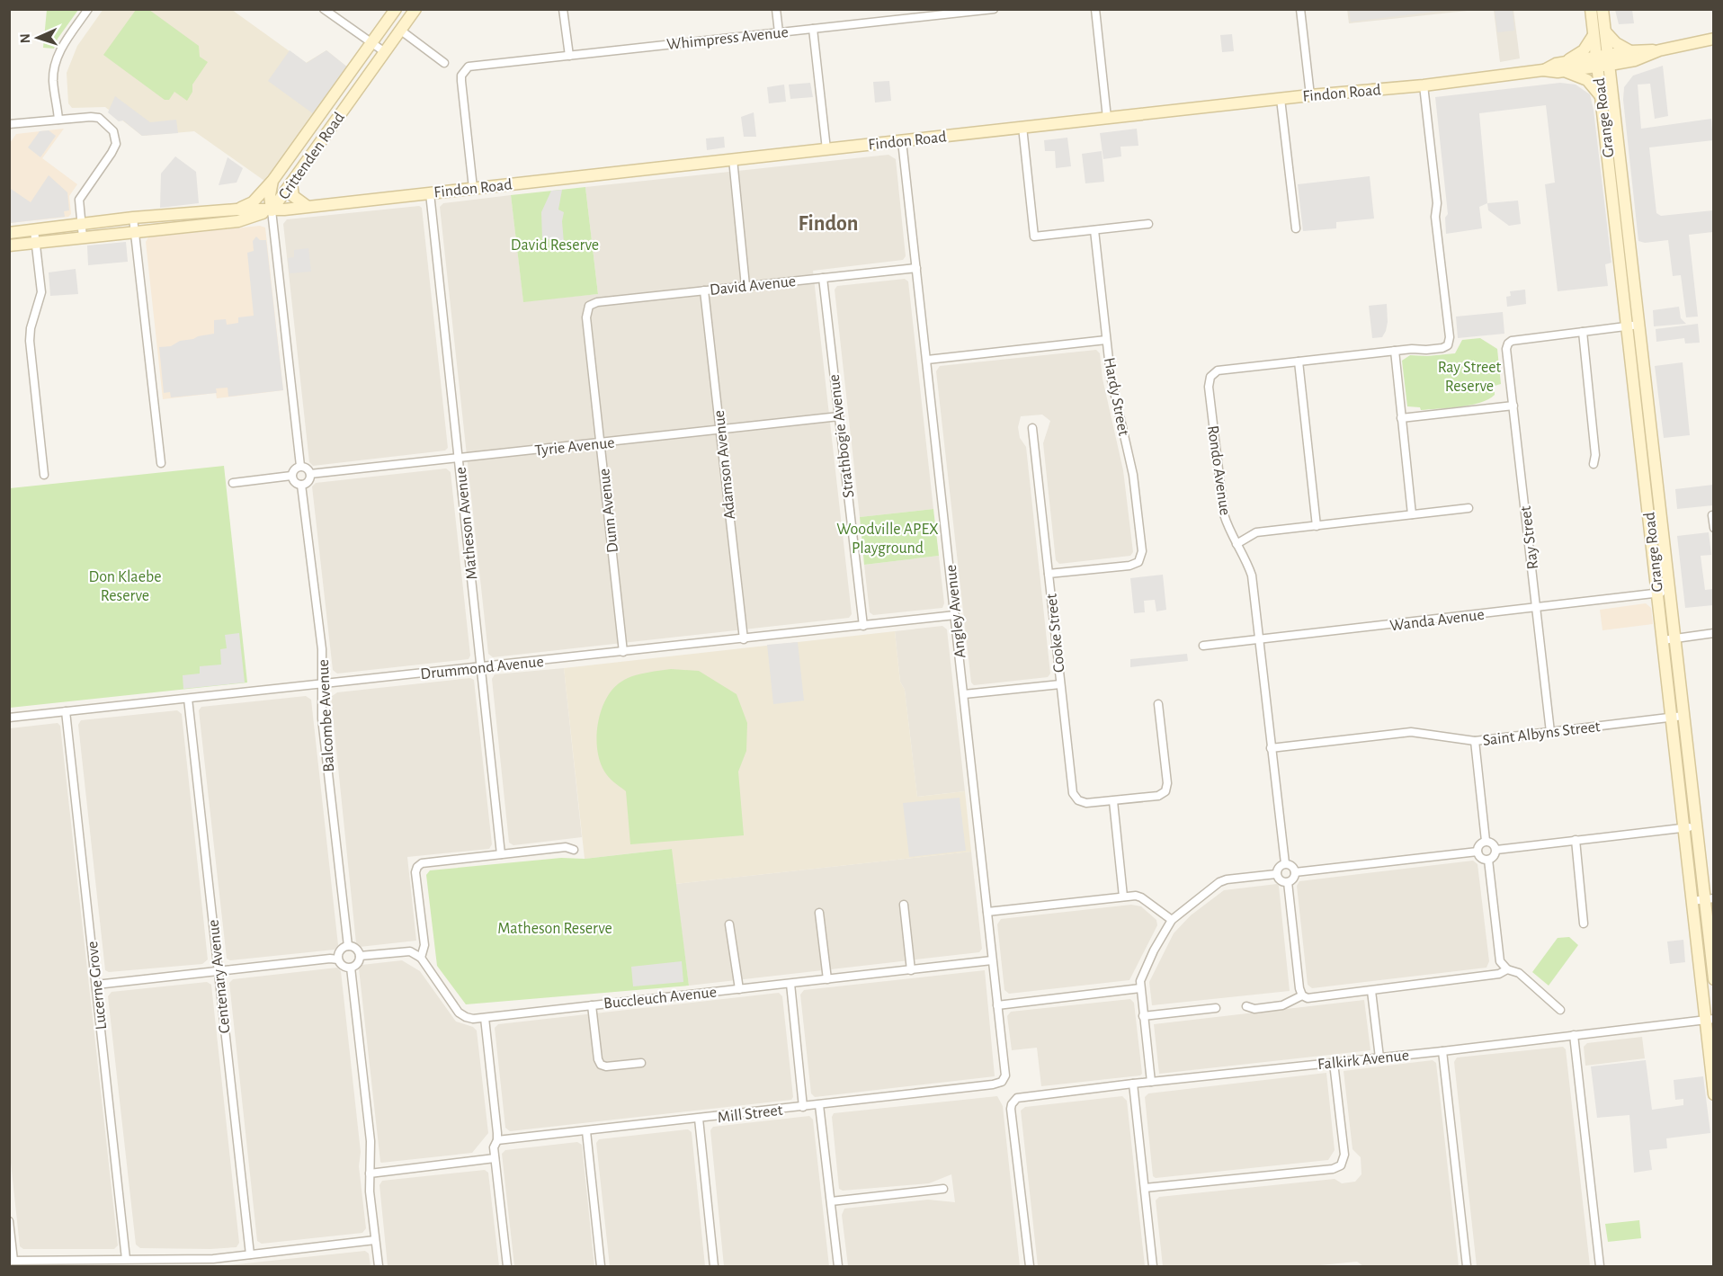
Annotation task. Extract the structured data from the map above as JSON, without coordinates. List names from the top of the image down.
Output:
{
  "streets": {
    "main road": ["Findon Road", "Grange Road", "Crittenden Road"],
    "street": [
      "Whimpress Avenue",
      "David Avenue",
      "Hardy Street",
      "Strathbogie Avenue",
      "Tyrie Avenue",
      "Adamson Avenue",
      "Rondo Avenue",
      "Dunn Avenue",
      "Matheson Avenue",
      "Ray Street",
      "Angley Avenue",
      "Wanda Avenue",
      "Cooke Street",
      "Drummond Avenue",
      "Balcombe Avenue",
      "Saint Albyns Street",
      "Centenary Avenue",
      "Lucerne Grove",
      "Buccleuch Avenue",
      "Falkirk Avenue",
      "Mill Street"
    ]
  },
  "crossings": [
    ["Whimpress Avenue", "Findon Road"],
    ["Findon Road", "Grange Road"],
    ["Findon Road", "Crittenden Road"],
    ["Findon Road", "Rondo Avenue"],
    ["Findon Road", "Matheson Avenue"],
    ["Findon Road", "Angley Avenue"],
    ["Grange Road", "Wanda Avenue"],
    ["Grange Road", "Saint Albyns Street"],
    ["Grange Road", "Falkirk Avenue"],
    ["David Avenue", "Strathbogie Avenue"],
    ["David Avenue", "Adamson Avenue"],
    ["David Avenue", "Dunn Avenue"],
    ["David Avenue", "Angley Avenue"],
    ["Hardy Street", "Cooke Street"],
    ["Strathbogie Avenue", "Tyrie Avenue"],
    ["Strathbogie Avenue", "Drummond Avenue"],
    ["Tyrie Avenue", "Adamson Avenue"],
    ["Tyrie Avenue", "Dunn Avenue"],
    ["Tyrie Avenue", "Matheson Avenue"],
    ["Tyrie Avenue", "Balcombe Avenue"],
    ["Adamson Avenue", "Drummond Avenue"],
    ["Rondo Avenue", "Wanda Avenue"],
    ["Rondo Avenue", "Saint Albyns Street"],
    ["Dunn Avenue", "Drummond Avenue"],
    ["Matheson Avenue", "Drummond Avenue"],
    ["Ray Street", "Wanda Avenue"],
    ["Ray Street", "Saint Albyns Street"],
    ["Angley Avenue", "Drummond Avenue"],
    ["Angley Avenue", "Buccleuch Avenue"],
    ["Angley Avenue", "Mill Street"],
    ["Drummond Avenue", "Balcombe Avenue"],
    ["Drummond Avenue", "Centenary Avenue"],
    ["Drummond Avenue", "Lucerne Grove"]
  ],
  "districts": ["Findon"],
  "parks": [
    "David Reserve",
    "Ray Street Reserve",
    "Woodville APEX Playground",
    "Don Klaebe Reserve",
    "Matheson Reserve"
  ],
  "north": "left"
}
